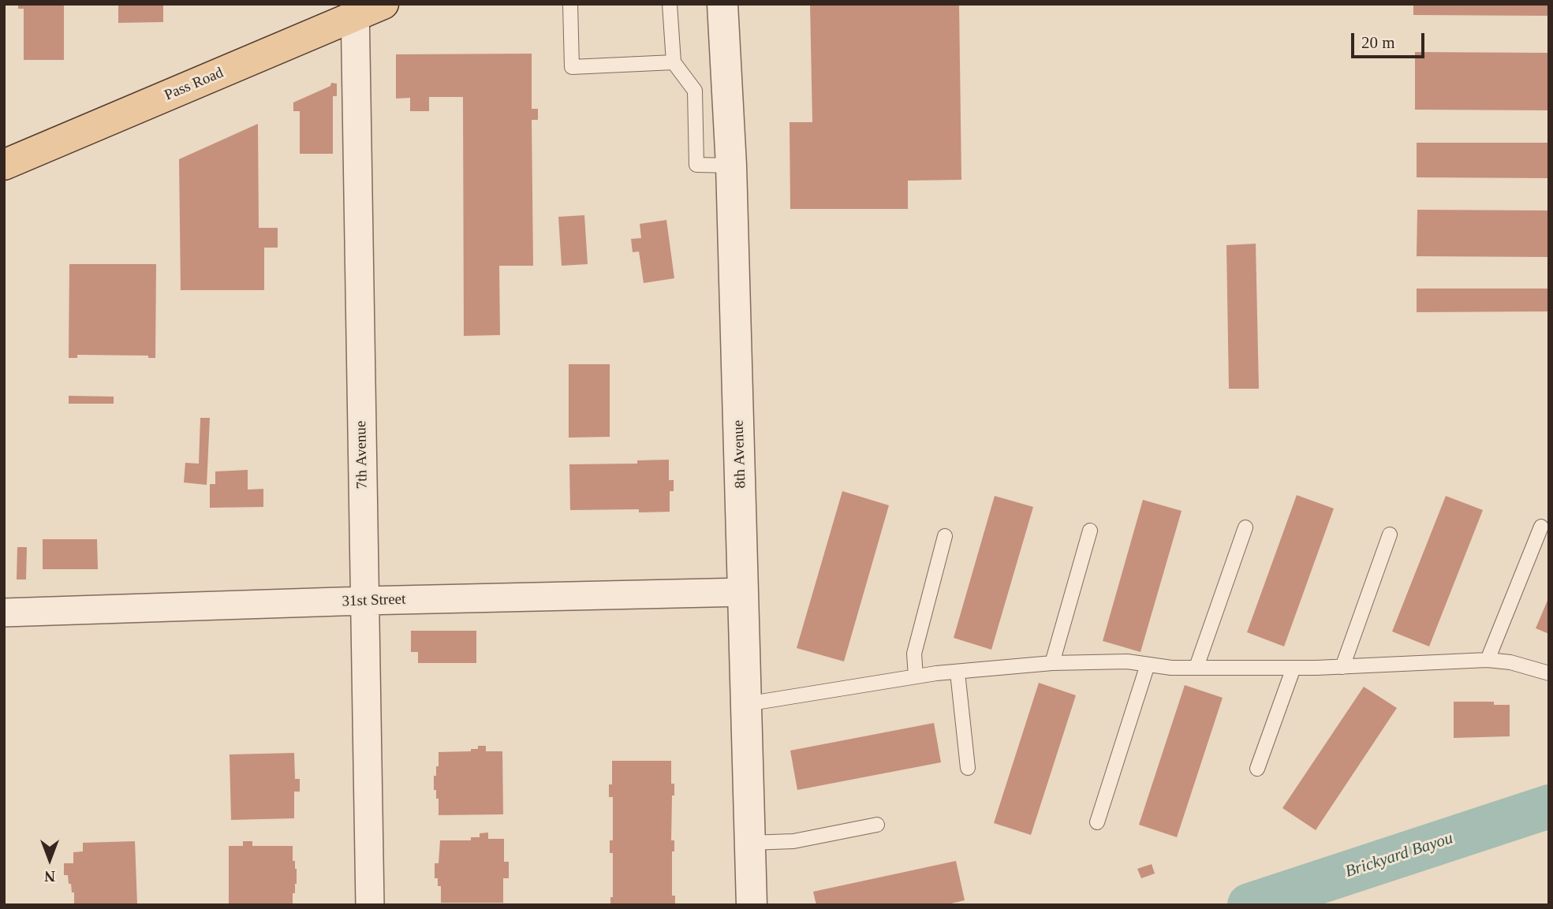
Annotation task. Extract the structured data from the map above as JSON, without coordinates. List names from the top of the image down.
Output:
{
  "streets": {
    "main road": ["Pass Road"],
    "street": ["8th Avenue", "7th Avenue", "31st Street"]
  },
  "crossings": [
    ["Pass Road", "7th Avenue"],
    ["8th Avenue", "31st Street"],
    ["7th Avenue", "31st Street"]
  ],
  "water": ["Brickyard Bayou"],
  "scale_bar": "20 m",
  "north": "bottom"
}
